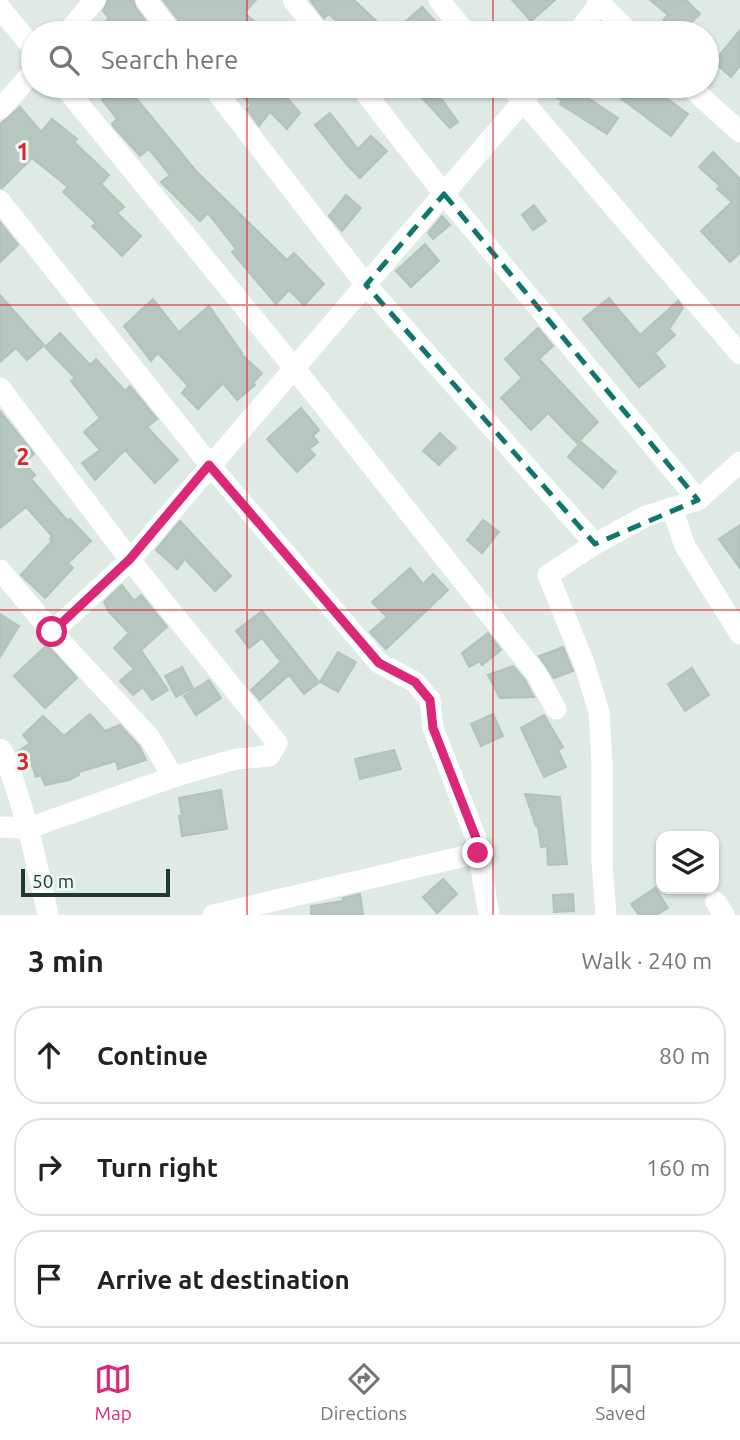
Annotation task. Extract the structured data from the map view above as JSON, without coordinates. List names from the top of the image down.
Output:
{
  "scale_bar": "50 m",
  "page": {
    "search": "Search here",
    "scale": "50 m",
    "heading": ["3 min", "Walk · 240 m"],
    "list": [
      ["Continue", "80 m"],
      ["Turn right", "160 m"],
      "Arrive at destination"
    ],
    "nav": ["Map", "Directions", "Saved"]
  },
  "grid": {
    "rows": ["1", "2", "3"]
  }
}
